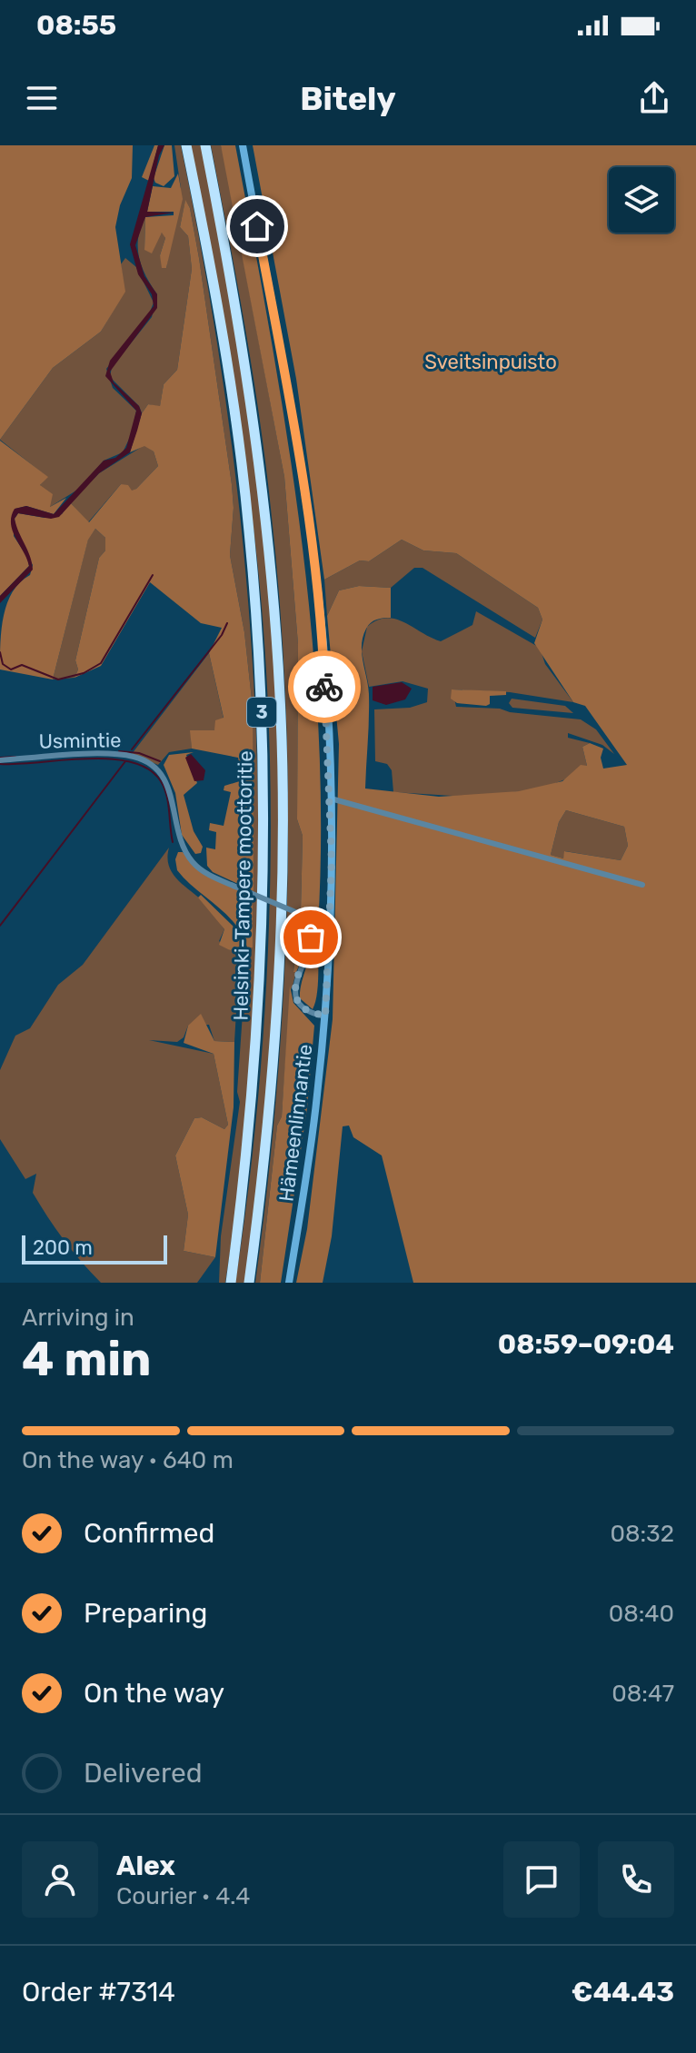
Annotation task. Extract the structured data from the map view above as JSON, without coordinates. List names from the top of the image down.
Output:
{
  "streets": {
    "highway": ["3", "Helsinki-Tampere moottoritie"],
    "main road": ["Hämeenlinnantie"],
    "street": ["Usmintie"]
  },
  "crossings": [
    ["Usmintie", "Hämeenlinnantie"]
  ],
  "parks": ["Sveitsinpuisto"],
  "scale_bar": "200 m",
  "page": {
    "status": "08:55",
    "header": "Bitely",
    "scale": "200 m",
    "heading": ["4 min", "Arriving in", "08:59–09:04"],
    "panel": [
      "Alex",
      "Courier · 4.4",
      "Order #7314",
      "€44.43"
    ],
    "bar": "On the way · 640 m",
    "list": [
      ["Confirmed", "08:32"],
      ["Preparing", "08:40"],
      ["On the way", "08:47"],
      "Delivered"
    ]
  }
}
